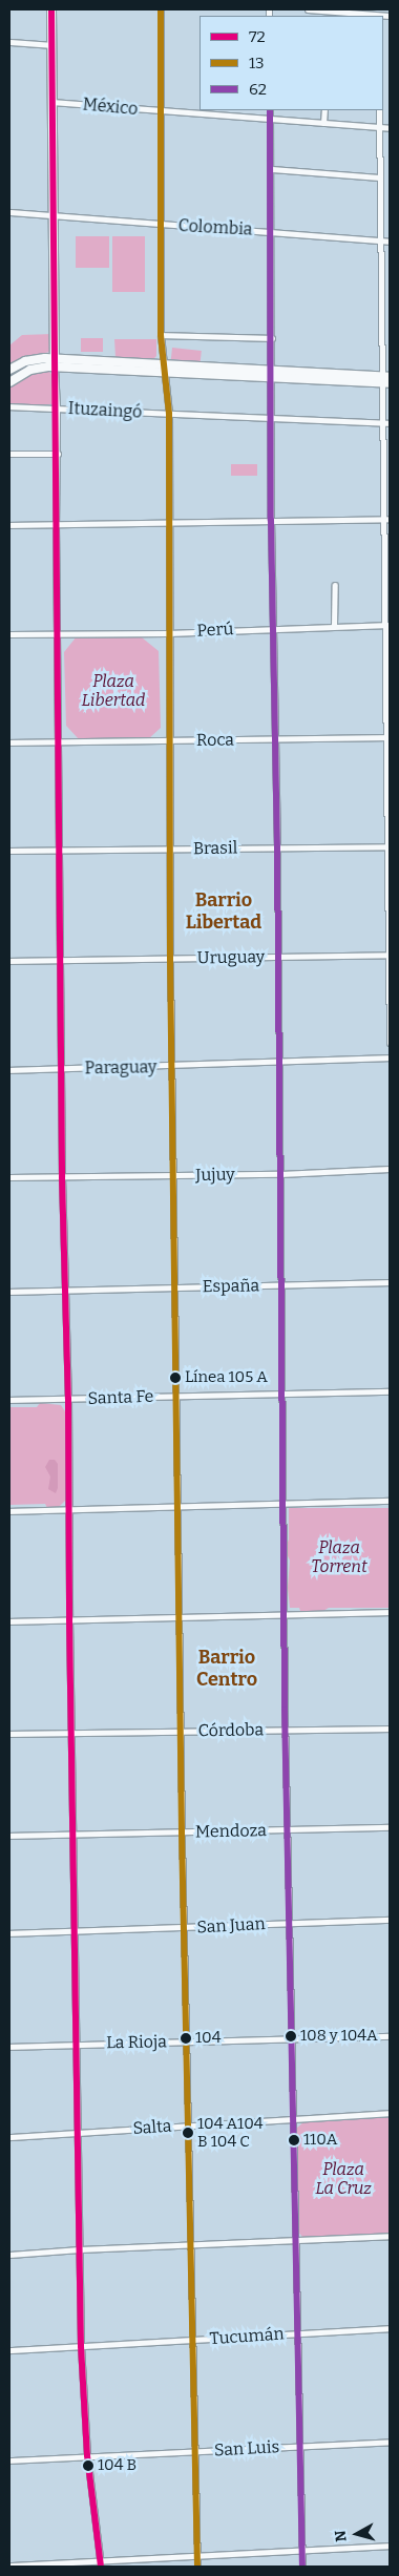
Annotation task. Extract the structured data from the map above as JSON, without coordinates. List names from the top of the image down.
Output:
{
  "streets": {
    "street": [
      "México",
      "Colombia",
      "Ituzaingó",
      "Perú",
      "Roca",
      "Brasil",
      "Uruguay",
      "Paraguay",
      "Jujuy",
      "España",
      "Santa Fe",
      "Córdoba",
      "Mendoza",
      "San Juan",
      "La Rioja",
      "Salta",
      "Tucumán",
      "San Luis"
    ]
  },
  "districts": ["Barrio Libertad", "Barrio Centro"],
  "parks": ["Plaza Libertad", "Plaza Torrent", "Plaza La Cruz"],
  "places": [
    "Línea 105 A",
    "108 y 104A",
    "104",
    "104 A104 B 104 C",
    "110A",
    "104 B"
  ],
  "lines": ["transit line 72", "transit line 13", "transit line 62"],
  "legend": ["72", "13", "62"],
  "north": "left"
}
